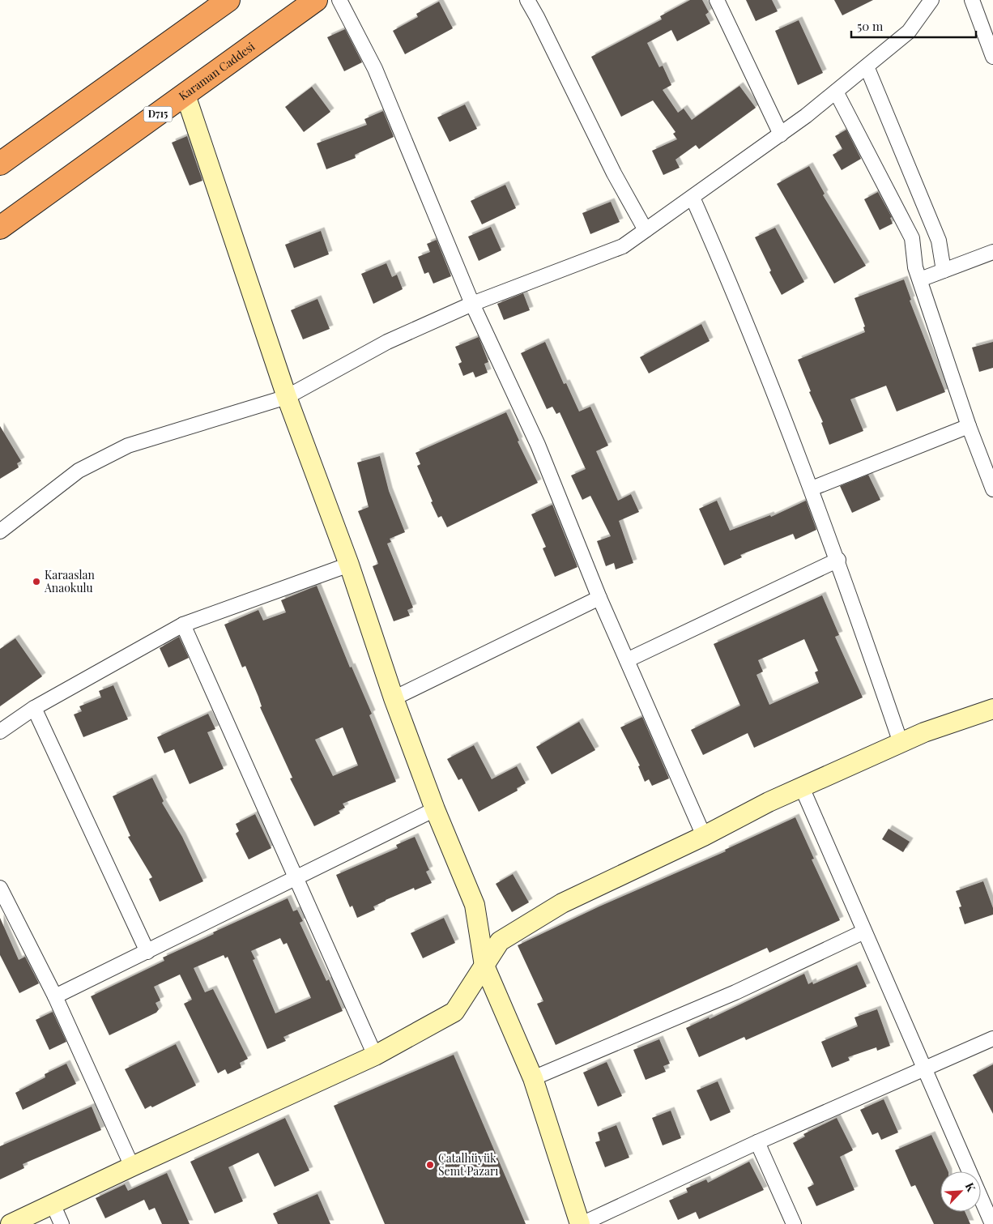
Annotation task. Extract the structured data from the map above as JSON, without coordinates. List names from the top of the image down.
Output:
{
  "streets": {
    "highway": ["Karaman Caddesi", "D715"]
  },
  "places": ["Karaaslan Anaokulu", "Çatalhüyük Semt Pazarı"],
  "scale_bar": "50 m",
  "north": "top right"
}
